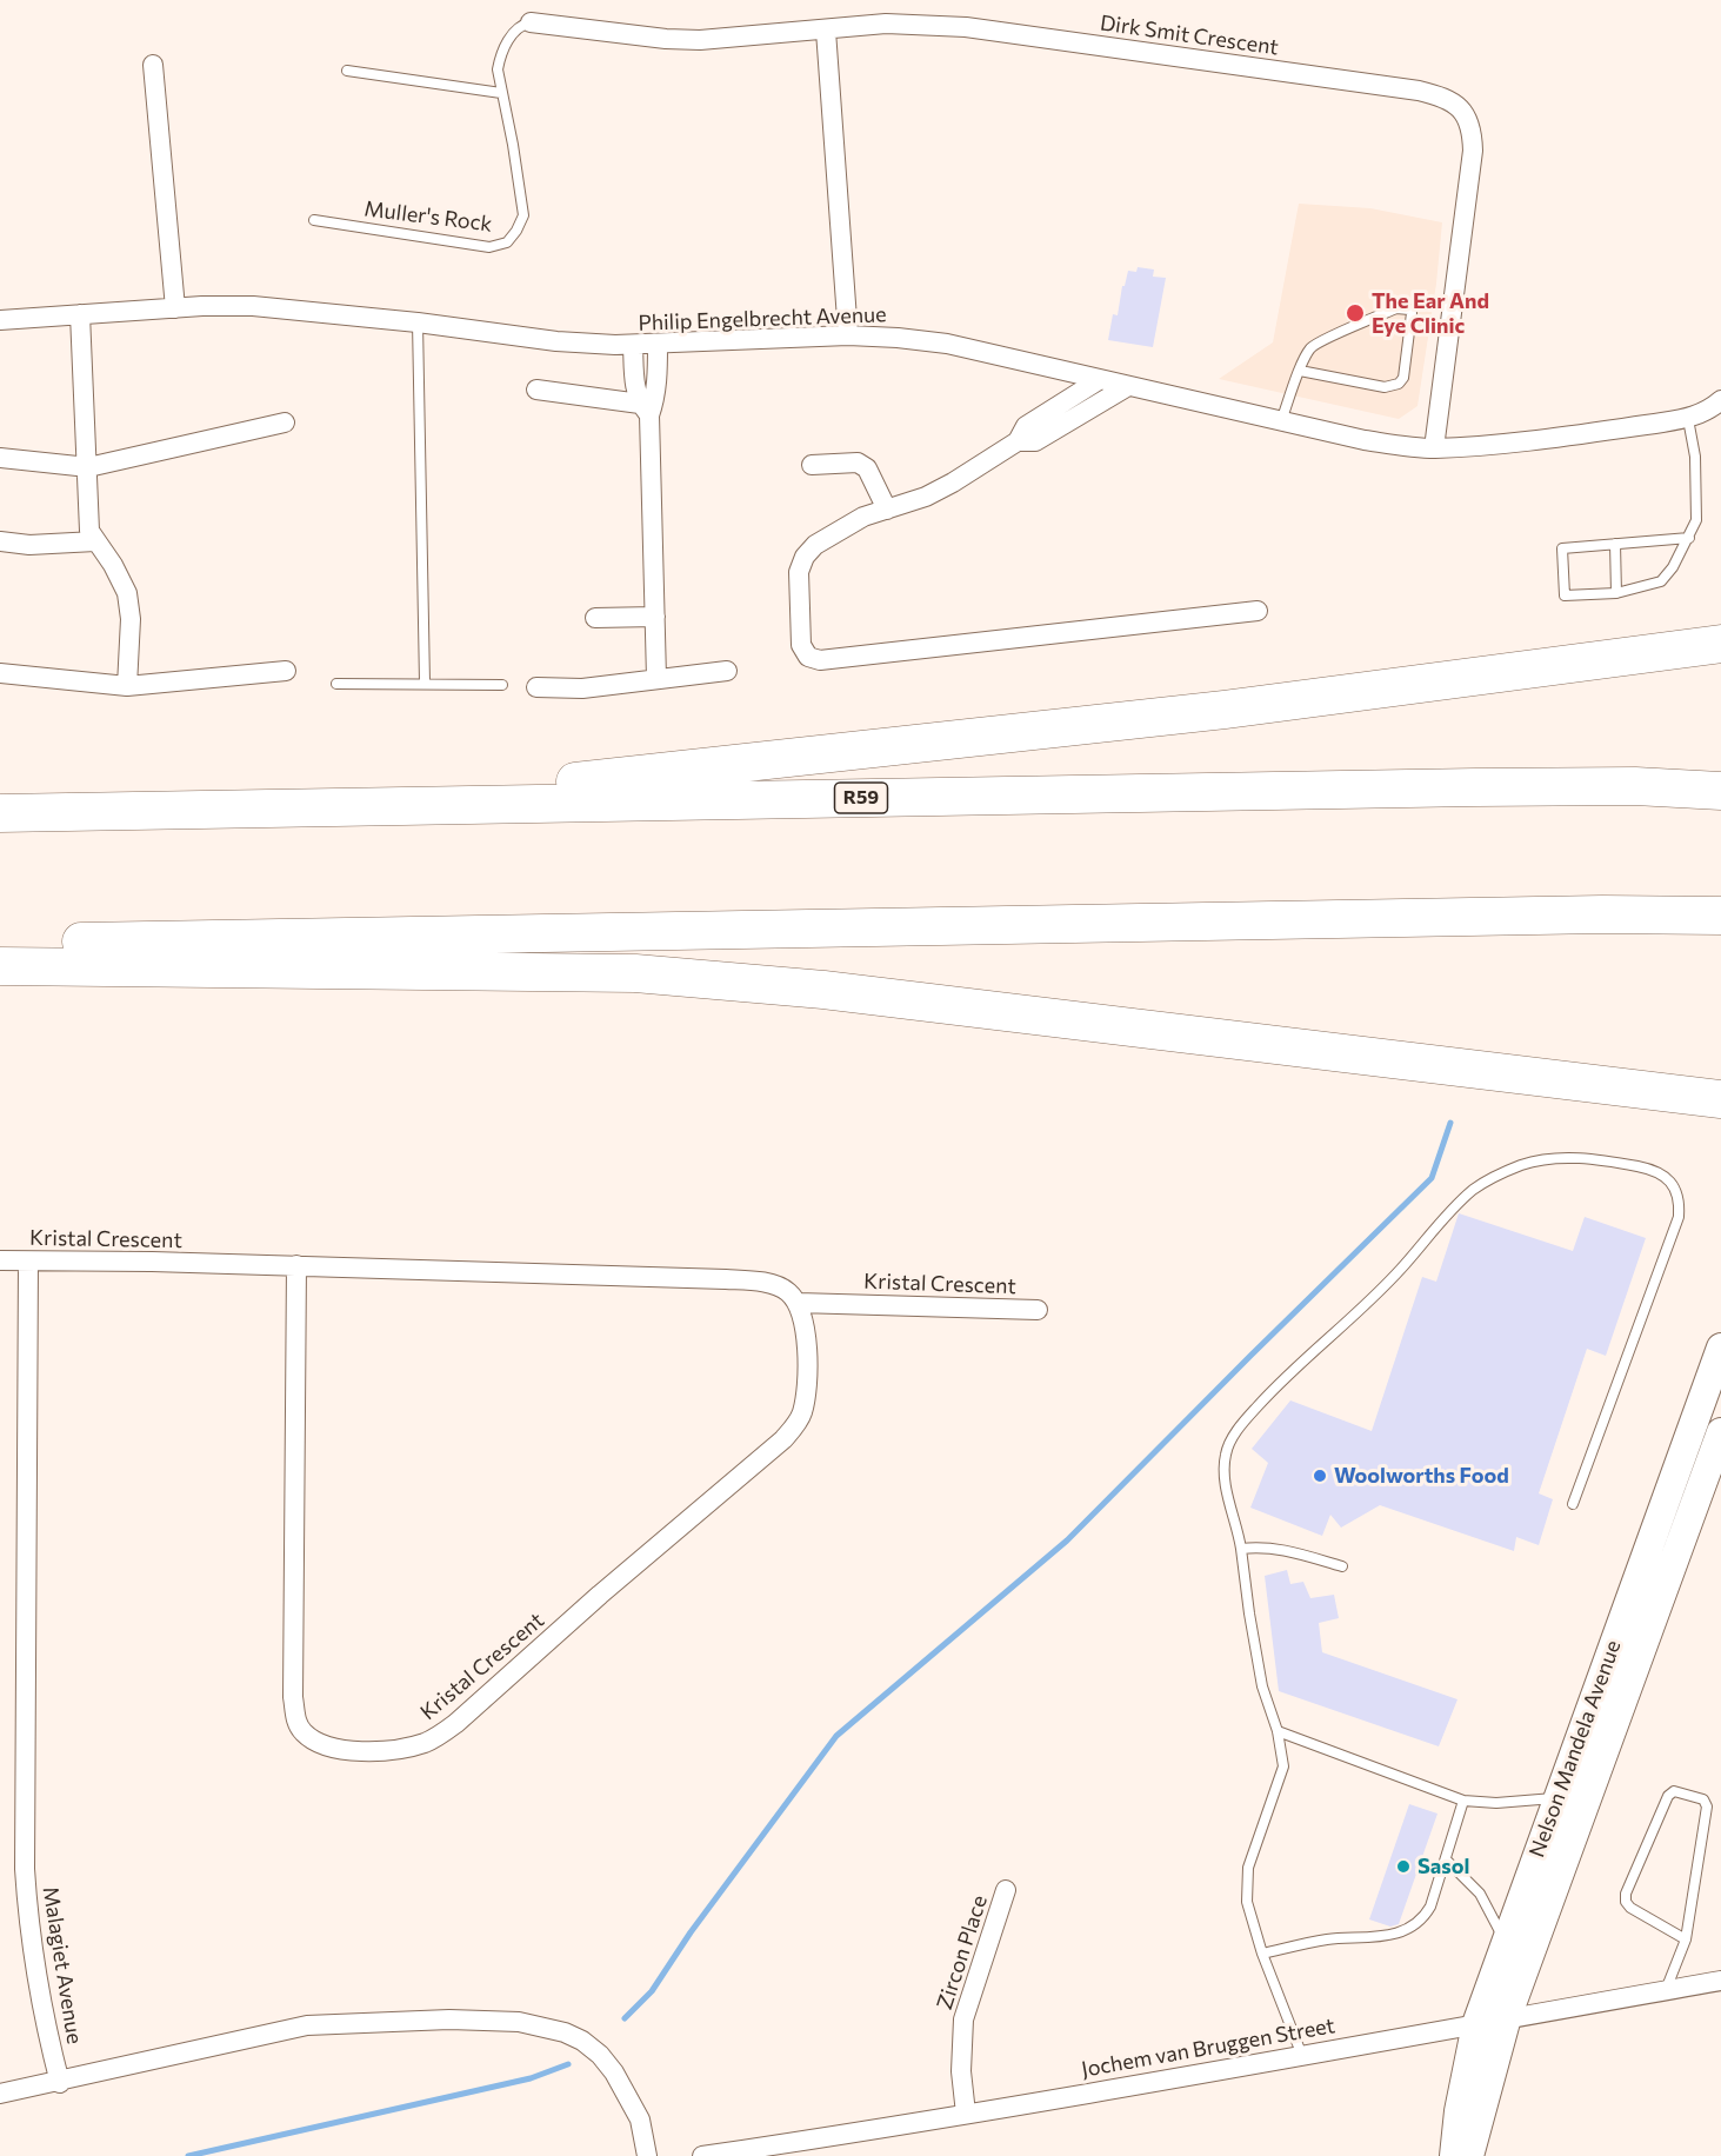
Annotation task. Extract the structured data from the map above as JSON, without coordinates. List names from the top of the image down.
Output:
{
  "streets": {
    "highway": ["R59"],
    "street": [
      "Dirk Smit Crescent",
      "Philip Engelbrecht Avenue",
      "Kristal Crescent",
      "Nelson Mandela Avenue",
      "Zircon Place",
      "Malagiet Avenue",
      "Jochem van Bruggen Street"
    ],
    "lane": ["Muller's Rock"]
  },
  "crossings": [
    ["Dirk Smit Crescent", "Muller's Rock"],
    ["Dirk Smit Crescent", "Philip Engelbrecht Avenue"],
    ["Kristal Crescent", "Malagiet Avenue"],
    ["Nelson Mandela Avenue", "Jochem van Bruggen Street"],
    ["Zircon Place", "Jochem van Bruggen Street"]
  ],
  "places": ["The Ear And Eye Clinic", "Woolworths Food", "Sasol"]
}
